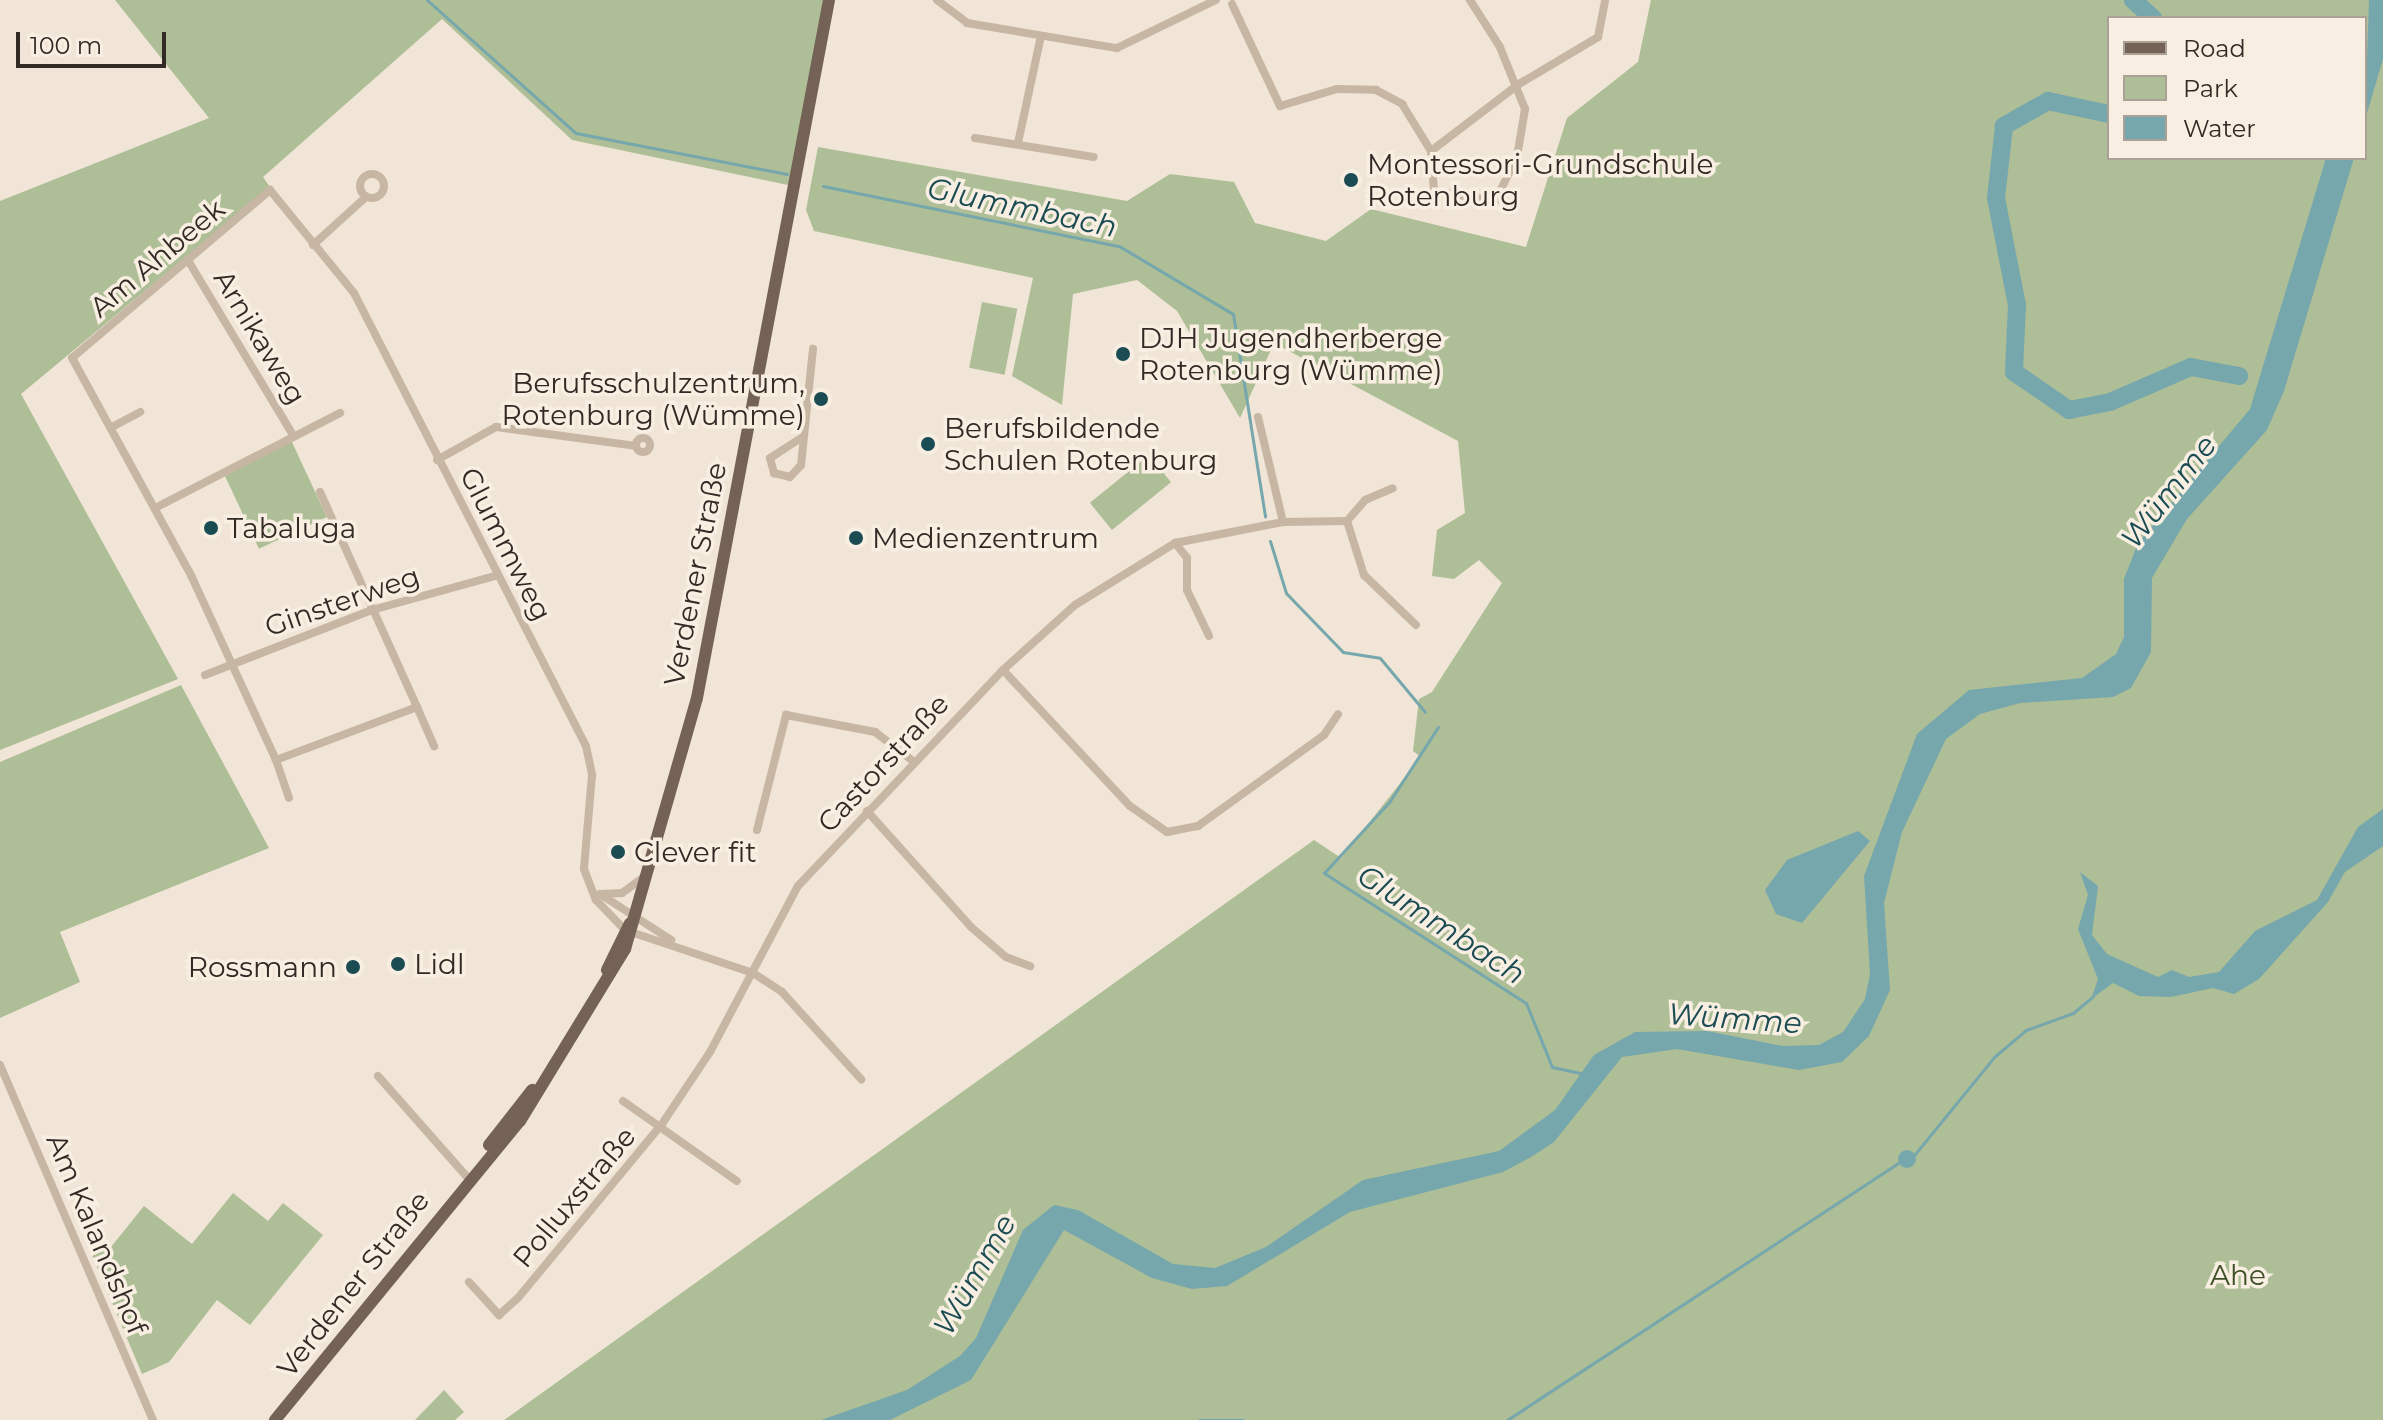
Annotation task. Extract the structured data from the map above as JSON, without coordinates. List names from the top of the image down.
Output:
{
  "streets": {
    "main road": ["Verdener Straße"],
    "street": [
      "Am Ahbeek",
      "Arnikaweg",
      "Glummweg",
      "Ginsterweg",
      "Castorstraße",
      "Polluxstraße",
      "Am Kalandshof"
    ]
  },
  "crossings": [
    ["Am Ahbeek", "Arnikaweg"],
    ["Am Ahbeek", "Glummweg"],
    ["Glummweg", "Ginsterweg"],
    ["Castorstraße", "Polluxstraße"]
  ],
  "water": ["Glummbach", "Wümme"],
  "parks": ["Ahe"],
  "places": [
    "Montessori-Grundschule Rotenburg",
    "DJH Jugendherberge Rotenburg (Wümme)",
    "Berufsschulzentrum, Rotenburg (Wümme)",
    "Berufsbildende Schulen Rotenburg",
    "Tabaluga",
    "Medienzentrum",
    "Clever fit",
    "Lidl",
    "Rossmann"
  ],
  "legend": ["Road", "Park", "Water"],
  "scale_bar": "100 m"
}
